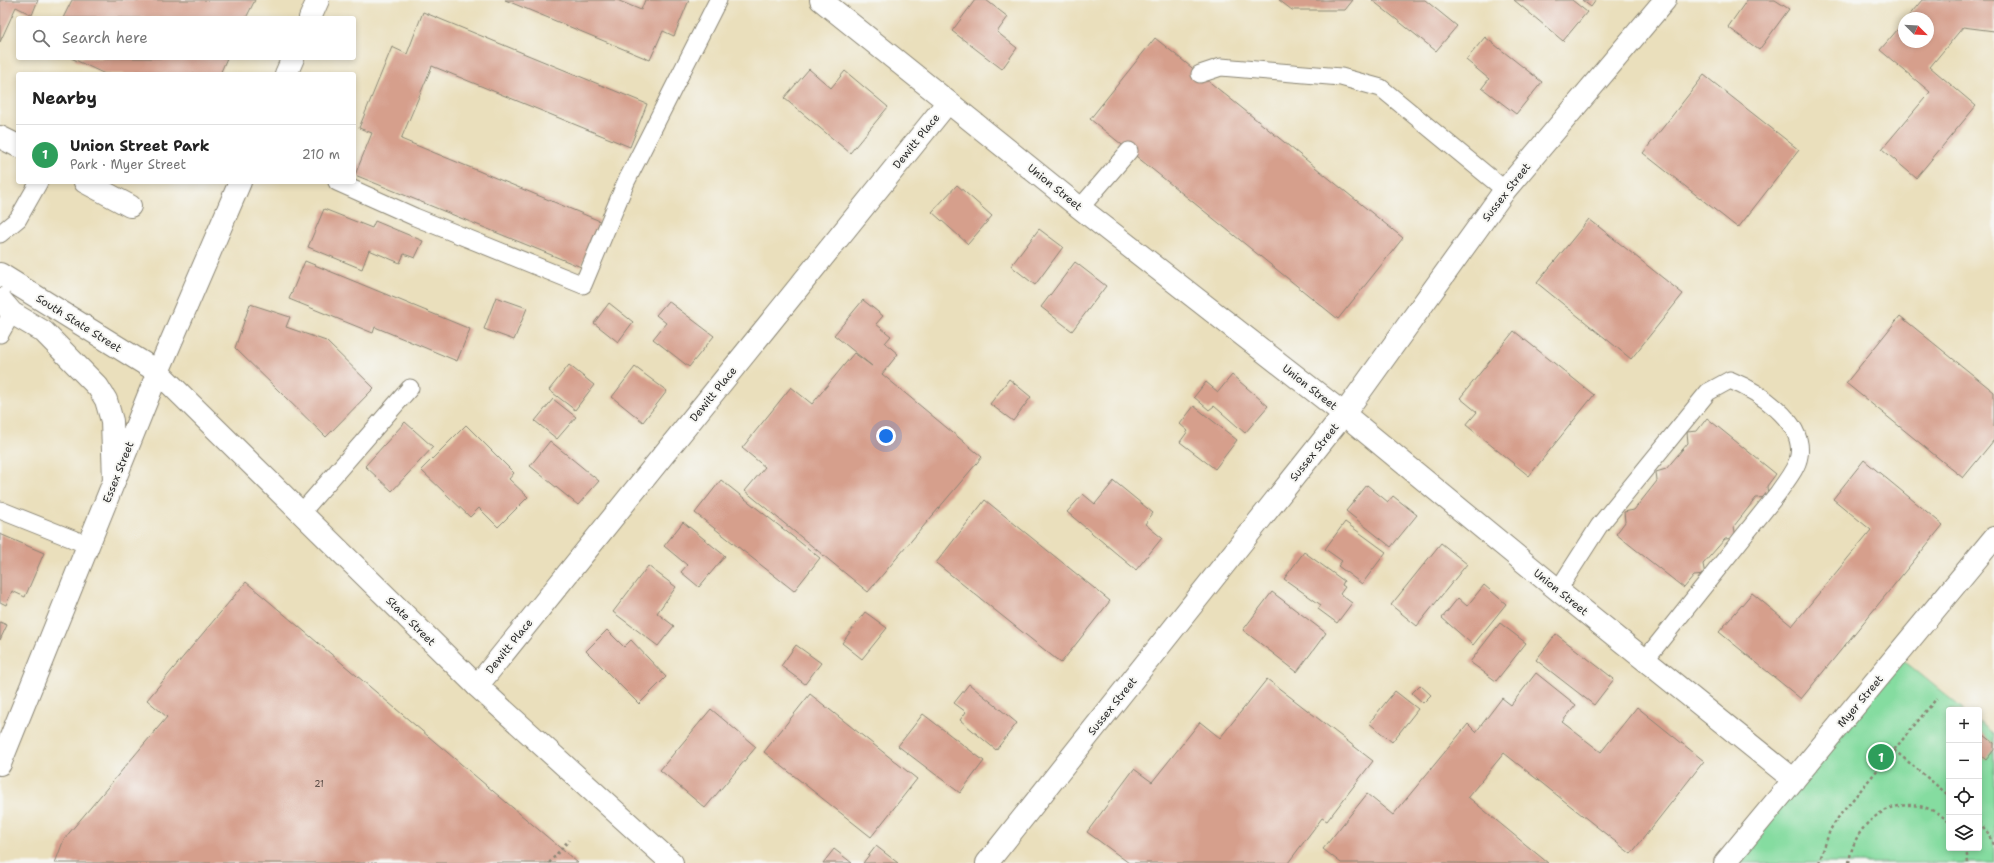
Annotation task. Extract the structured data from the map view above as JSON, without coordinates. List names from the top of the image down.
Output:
{
  "streets": {
    "street": [
      "Dewitt Place",
      "Union Street",
      "Sussex Street",
      "South State Street",
      "Essex Street",
      "State Street",
      "Myer Street"
    ]
  },
  "crossings": [
    ["Dewitt Place", "Union Street"],
    ["Dewitt Place", "State Street"],
    ["Union Street", "Sussex Street"],
    ["Union Street", "Myer Street"],
    ["South State Street", "Essex Street"],
    ["South State Street", "State Street"],
    ["Essex Street", "State Street"]
  ],
  "house_numbers": ["21"],
  "north": "bottom right",
  "page": {
    "search": "Search here",
    "heading": "Nearby",
    "list": [
      {
        "mark": "1",
        "name": "Union Street Park",
        "note": "Park · Myer Street",
        "value": "210 m"
      }
    ],
    "map_buttons": ["+", "−"],
    "pins": "1"
  }
}
